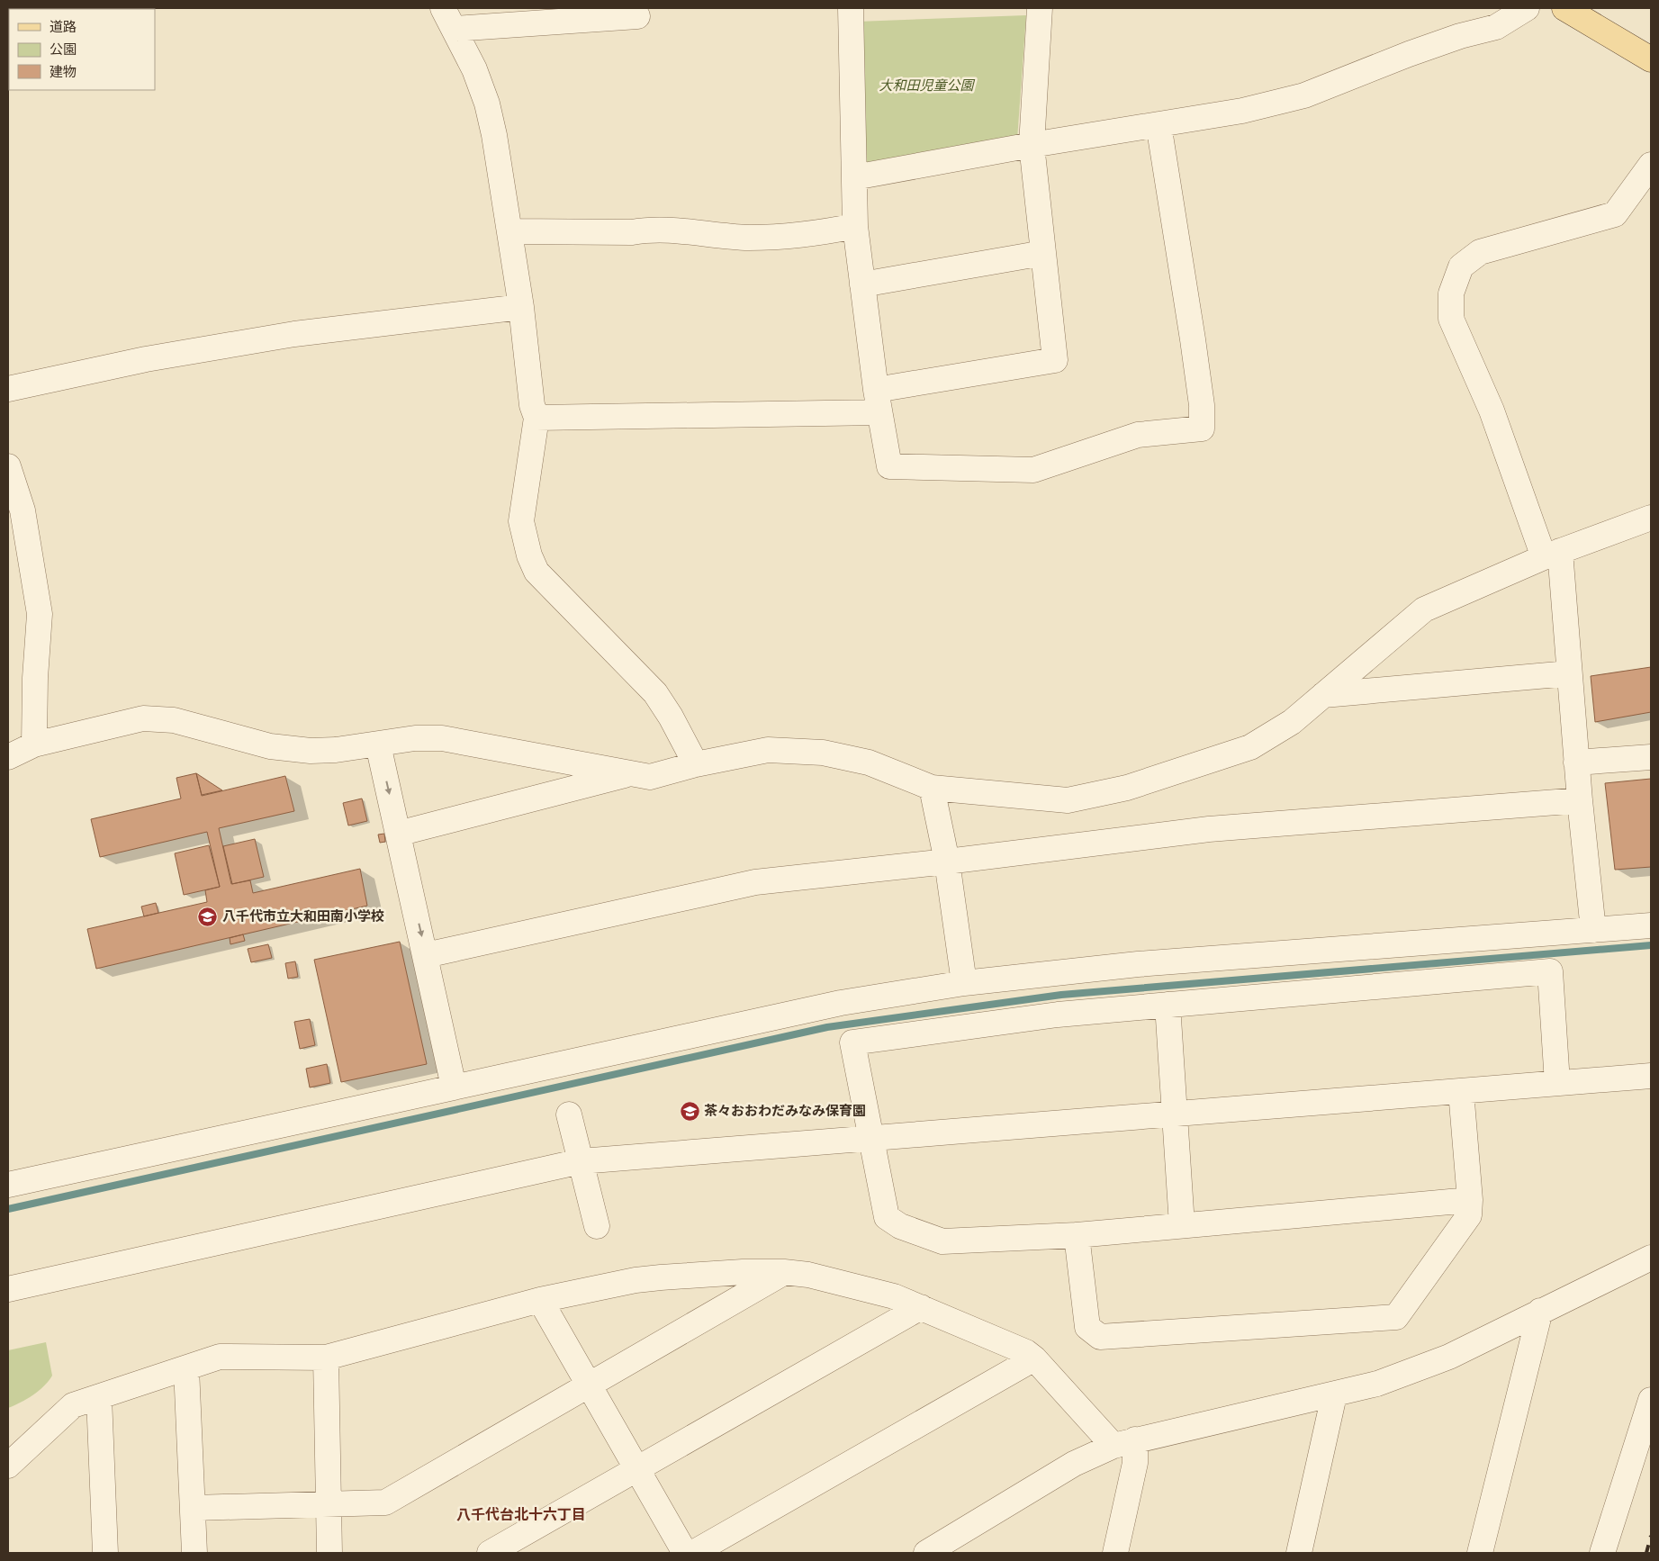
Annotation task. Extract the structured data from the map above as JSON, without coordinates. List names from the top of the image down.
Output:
{
  "districts": ["八千代台北十六丁目"],
  "parks": ["大和田児童公園"],
  "places": {
    "school or university": ["八千代市立大和田南小学校", "茶々おおわだみなみ保育園"]
  },
  "legend": ["道路", "公園", "建物"]
}
